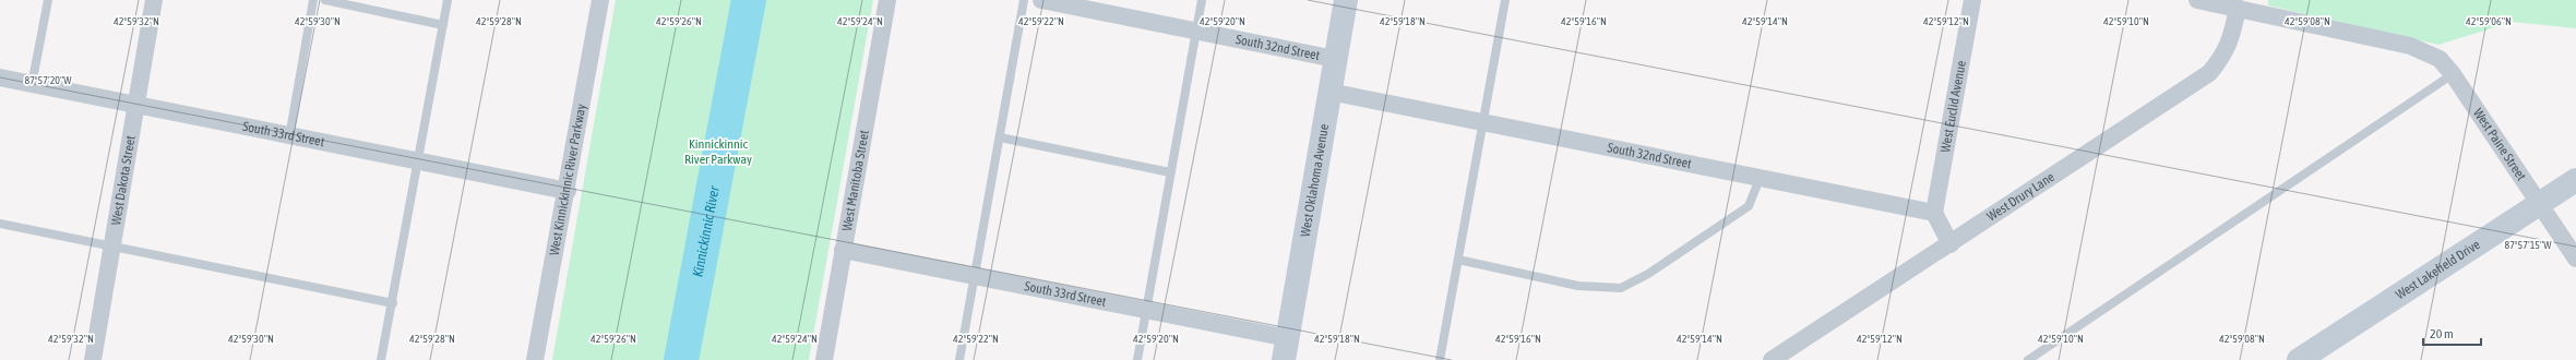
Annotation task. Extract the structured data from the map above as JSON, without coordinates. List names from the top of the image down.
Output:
{
  "streets": {
    "main road": ["West Oklahoma Avenue", "West Lakefield Drive"],
    "street": [
      "South 32nd Street",
      "West Euclid Avenue",
      "South 33rd Street",
      "West Paine Street",
      "West Dakota Street",
      "West Kinnickinnic River Parkway",
      "West Manitoba Street",
      "West Drury Lane"
    ]
  },
  "crossings": [
    ["South 32nd Street", "West Euclid Avenue"],
    ["South 32nd Street", "West Oklahoma Avenue"],
    ["South 33rd Street", "West Dakota Street"],
    ["South 33rd Street", "West Kinnickinnic River Parkway"],
    ["South 33rd Street", "West Manitoba Street"],
    ["South 33rd Street", "West Oklahoma Avenue"],
    ["West Paine Street", "West Drury Lane"],
    ["West Paine Street", "West Lakefield Drive"]
  ],
  "water": ["Kinnickinnic River"],
  "parks": ["Kinnickinnic River Parkway"],
  "scale_bar": "20 m",
  "coordinates": [
    "42°59'32\"N",
    "42°59'30\"N",
    "42°59'28\"N",
    "42°59'26\"N",
    "42°59'24\"N",
    "42°59'22\"N",
    "42°59'20\"N",
    "42°59'18\"N",
    "42°59'16\"N",
    "42°59'14\"N",
    "42°59'12\"N",
    "42°59'10\"N",
    "42°59'08\"N",
    "42°59'06\"N",
    "87°57'20\"W",
    "87°57'15\"W"
  ]
}
